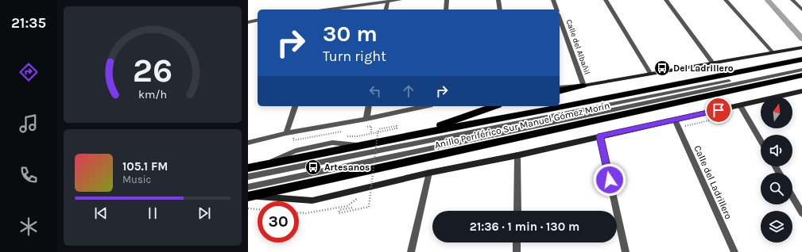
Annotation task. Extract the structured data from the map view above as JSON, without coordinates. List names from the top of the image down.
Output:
{
  "streets": {
    "highway": ["Anillo Periférico Sur Manuel Gómez Morín"],
    "street": ["Calle del Albañil", "Calle del Ladrillero"]
  },
  "places": {
    "bus stop": ["Del Ladrillero", "Artesanos"]
  },
  "north": "top",
  "page": {
    "tabs": "21:35",
    "turn": ["30 m", "Turn right"],
    "song": ["105.1 FM", "Music"],
    "limit": "30",
    "trip": "21:36 · 1 min · 130 m",
    "gauge": ["26", "km/h"]
  }
}
